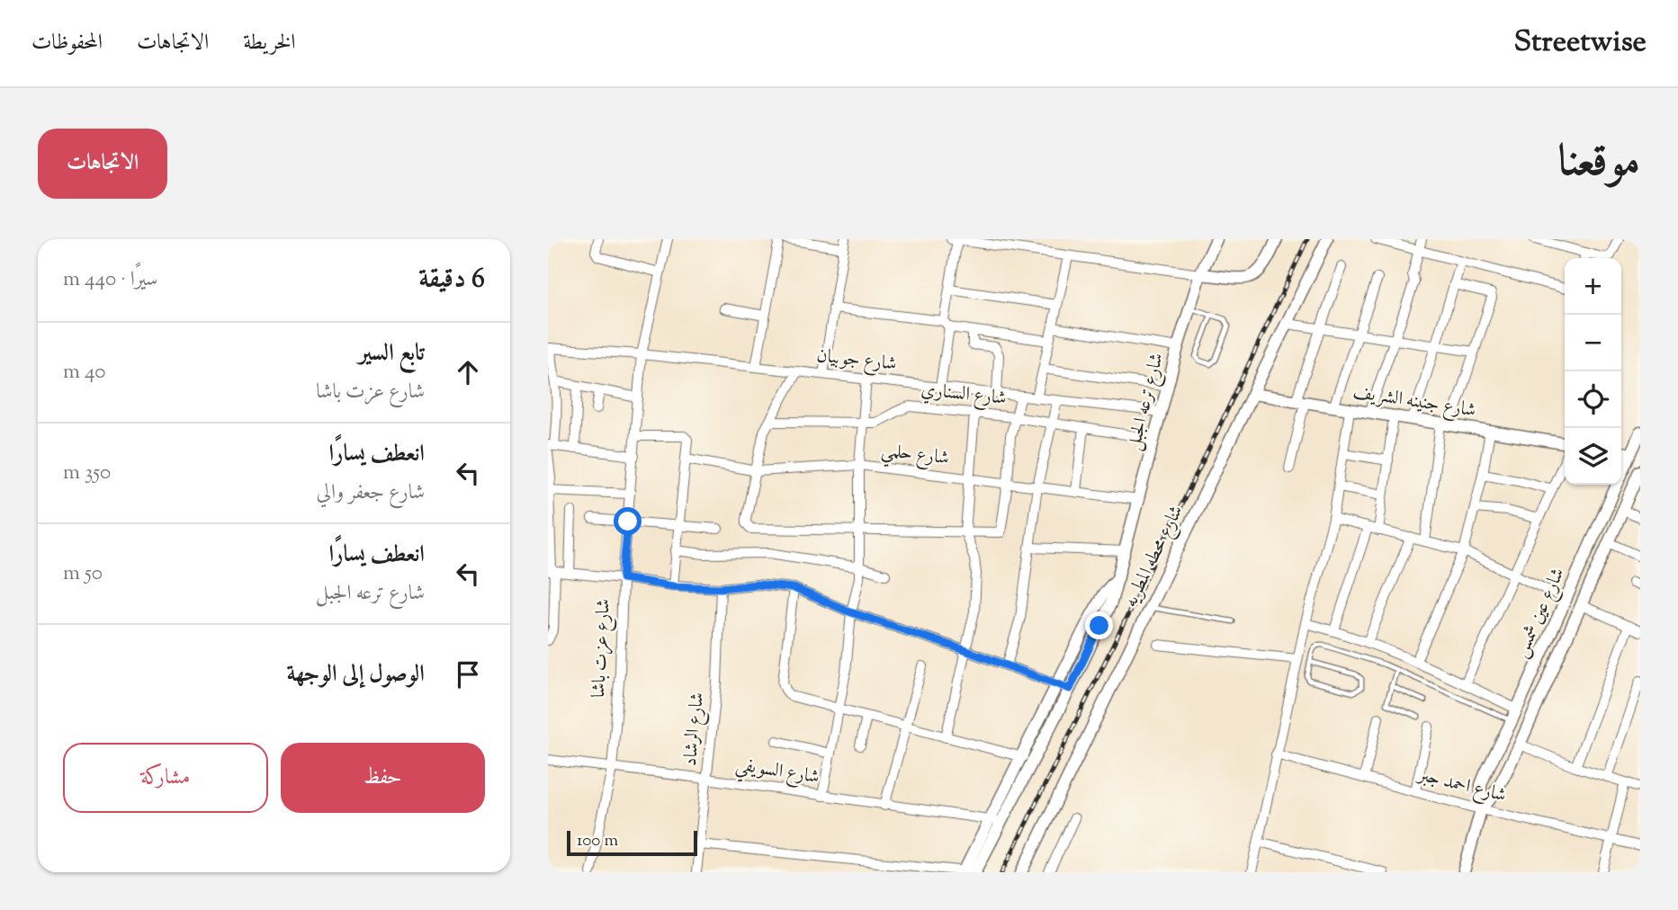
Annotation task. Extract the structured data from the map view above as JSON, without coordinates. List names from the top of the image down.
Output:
{
  "streets": {
    "street": [
      "شارع جوبيان",
      "شارع السناري",
      "شارع ترعه الجبل",
      "شارع جنينه الشريف",
      "شارع حلمي",
      "شارع محطه المطريه",
      "شارع عين شمس",
      "شارع عزت باشا",
      "شارع الرشاد",
      "شارع السويفي",
      "شارع احمد جبر"
    ]
  },
  "crossings": [
    ["شارع جوبيان", "شارع ترعه الجبل"],
    ["شارع جوبيان", "شارع عزت باشا"],
    ["شارع السناري", "شارع ترعه الجبل"],
    ["شارع ترعه الجبل", "شارع حلمي"],
    ["شارع ترعه الجبل", "شارع السويفي"],
    ["شارع جنينه الشريف", "شارع محطه المطريه"],
    ["شارع عين شمس", "شارع احمد جبر"],
    ["شارع عزت باشا", "شارع السويفي"],
    ["شارع الرشاد", "شارع السويفي"]
  ],
  "scale_bar": "100 m",
  "page": {
    "header": "Streetwise",
    "nav": ["الخريطة", "الاتجاهات", "المحفوظات"],
    "title": "موقعنا",
    "buttons": [
      "الاتجاهات",
      ["حفظ", "مشاركة"]
    ],
    "heading": ["6 دقيقة", "سيرًا · 440 m"],
    "map_buttons": ["+", "−"],
    "list": [
      ["تابع السير", "شارع عزت باشا", "40 m"],
      ["انعطف يسارًا", "شارع جعفر والي", "350 m"],
      ["انعطف يسارًا", "شارع ترعه الجبل", "50 m"],
      "الوصول إلى الوجهة"
    ],
    "scale": "100 m"
  }
}
